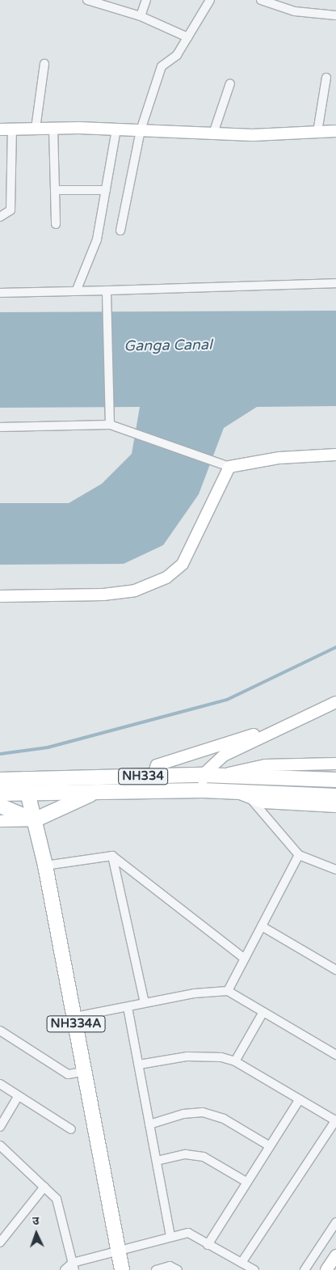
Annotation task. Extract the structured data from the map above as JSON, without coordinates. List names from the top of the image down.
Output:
{
  "streets": {
    "highway": ["NH334", "NH334A"]
  },
  "crossings": [
    ["NH334", "NH334A"]
  ],
  "water": ["Ganga Canal"],
  "north": "top"
}
